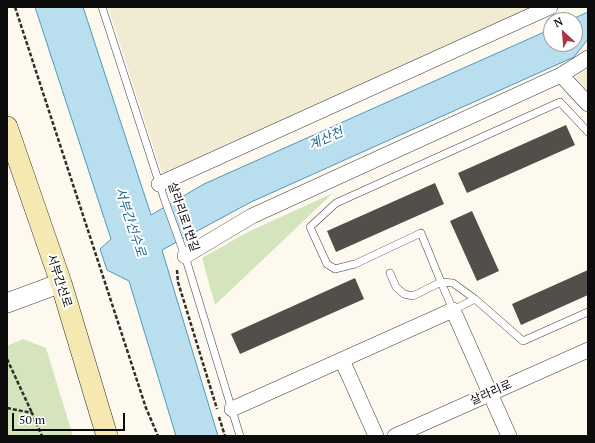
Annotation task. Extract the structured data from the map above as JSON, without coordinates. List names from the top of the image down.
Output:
{
  "streets": {
    "main road": ["서부간선로"],
    "street": ["살라리로"],
    "lane": ["살라리로1번길"]
  },
  "water": ["계산천", "서부간선수로"],
  "scale_bar": "50 m",
  "north": "top left"
}
